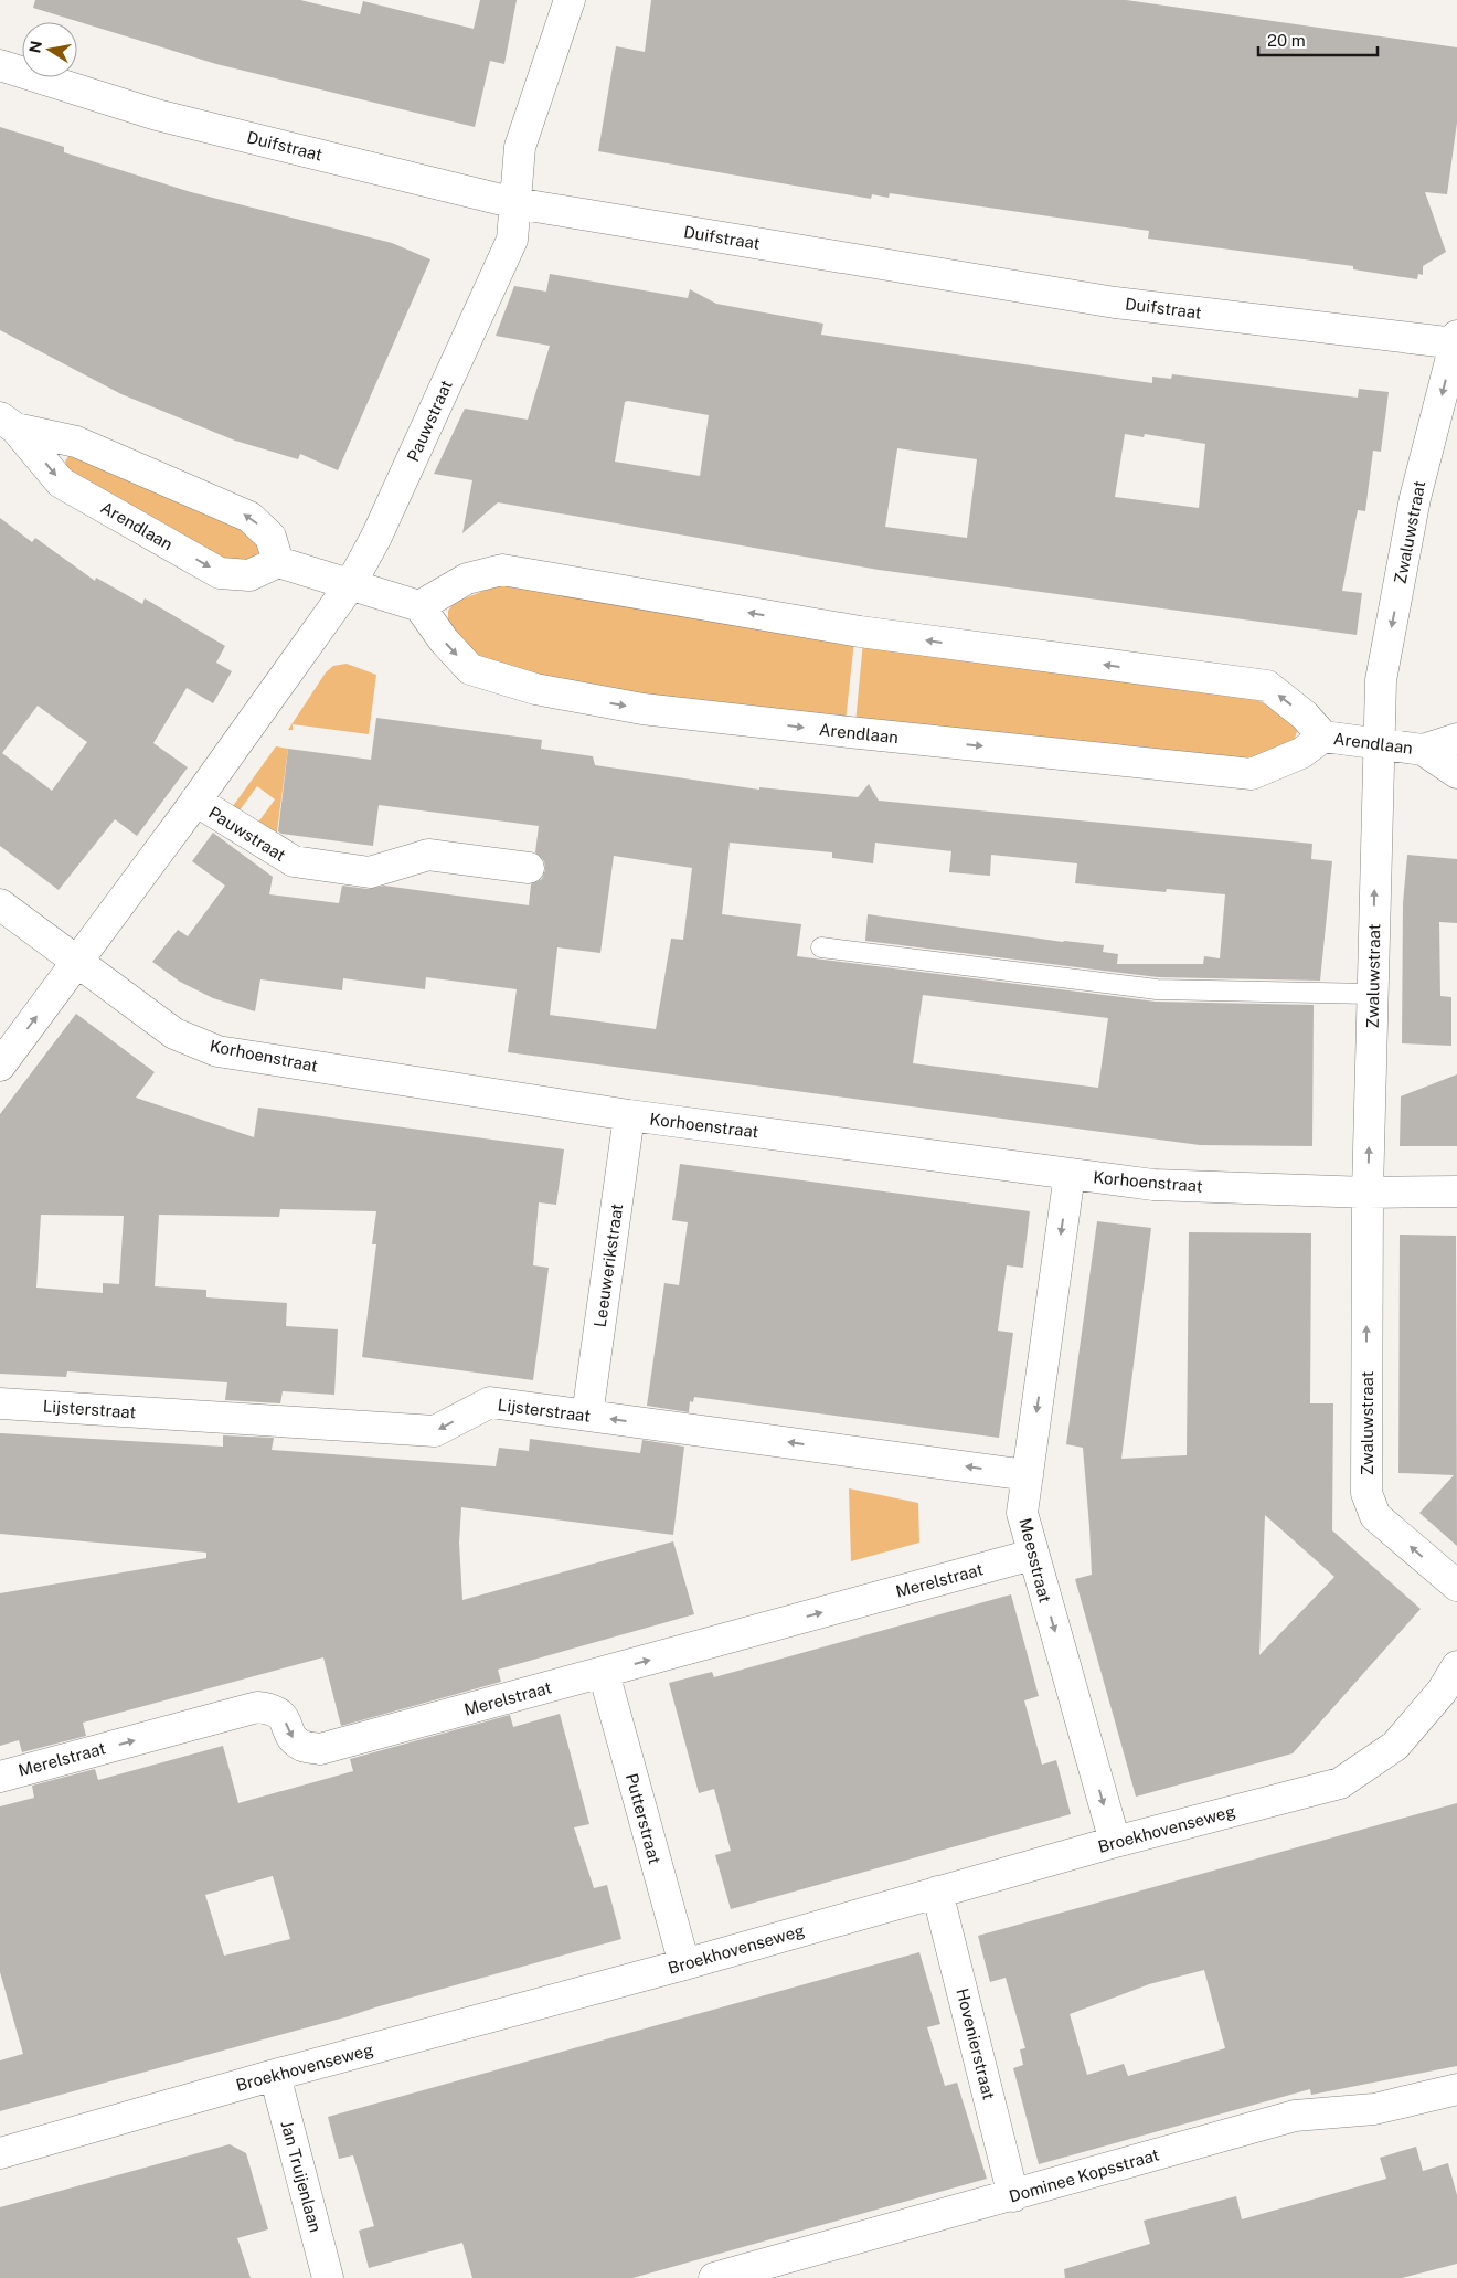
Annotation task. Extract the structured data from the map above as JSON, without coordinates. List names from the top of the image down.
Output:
{
  "streets": {
    "street": [
      "Duifstraat",
      "Pauwstraat",
      "Arendlaan",
      "Zwaluwstraat",
      "Korhoenstraat",
      "Leeuwerikstraat",
      "Lijsterstraat",
      "Meesstraat",
      "Merelstraat",
      "Putterstraat",
      "Broekhovenseweg",
      "Hovenierstraat",
      "Dominee Kopsstraat",
      "Jan Truijenlaan"
    ]
  },
  "crossings": [
    ["Duifstraat", "Pauwstraat"],
    ["Duifstraat", "Zwaluwstraat"],
    ["Pauwstraat", "Korhoenstraat"],
    ["Arendlaan", "Zwaluwstraat"],
    ["Zwaluwstraat", "Korhoenstraat"],
    ["Korhoenstraat", "Leeuwerikstraat"],
    ["Korhoenstraat", "Meesstraat"],
    ["Leeuwerikstraat", "Lijsterstraat"],
    ["Lijsterstraat", "Meesstraat"],
    ["Meesstraat", "Merelstraat"],
    ["Meesstraat", "Broekhovenseweg"],
    ["Merelstraat", "Putterstraat"],
    ["Putterstraat", "Broekhovenseweg"],
    ["Broekhovenseweg", "Hovenierstraat"],
    ["Broekhovenseweg", "Jan Truijenlaan"],
    ["Hovenierstraat", "Dominee Kopsstraat"]
  ],
  "one_way": ["Lijsterstraat", "Meesstraat", "Merelstraat"],
  "scale_bar": "20 m",
  "north": "left"
}
